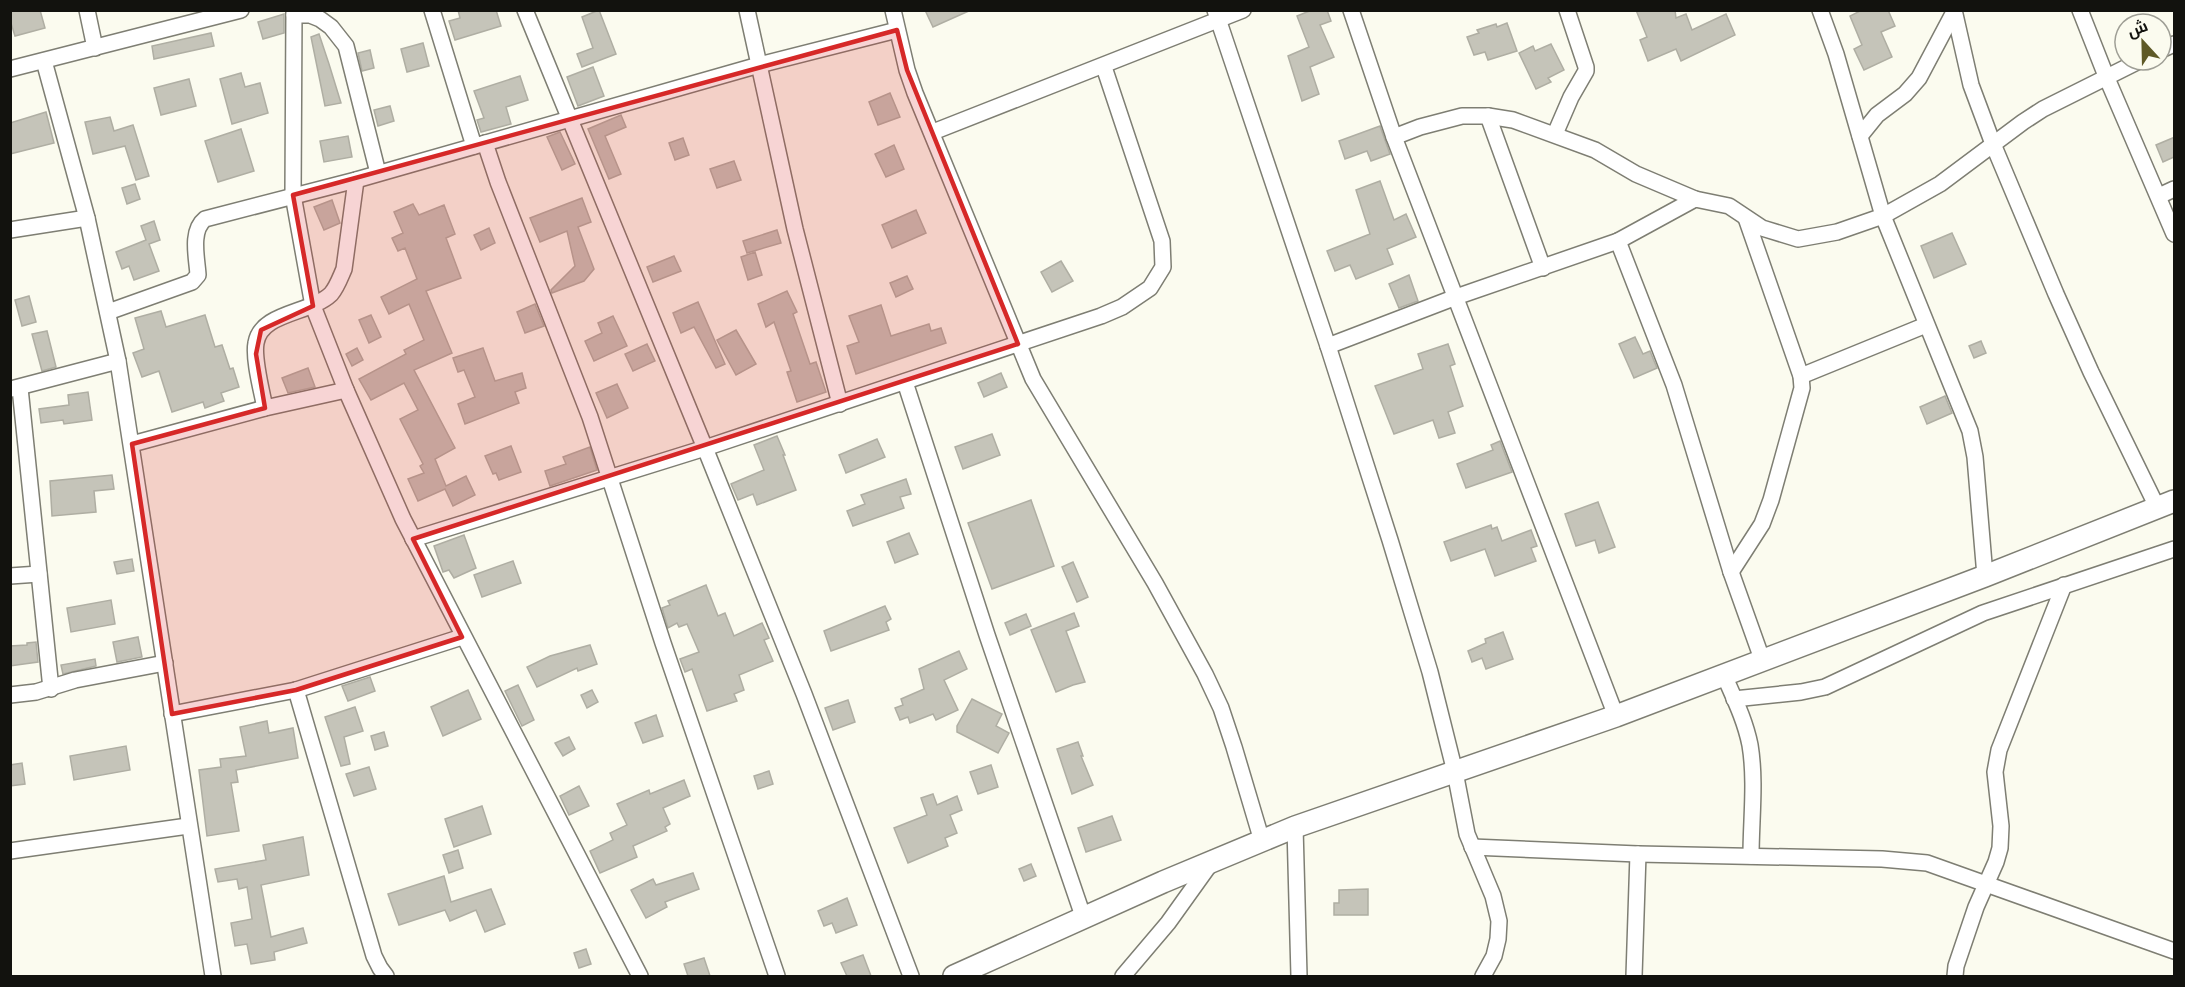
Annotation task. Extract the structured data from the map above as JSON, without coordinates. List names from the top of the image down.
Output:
{
  "north": "top"
}
